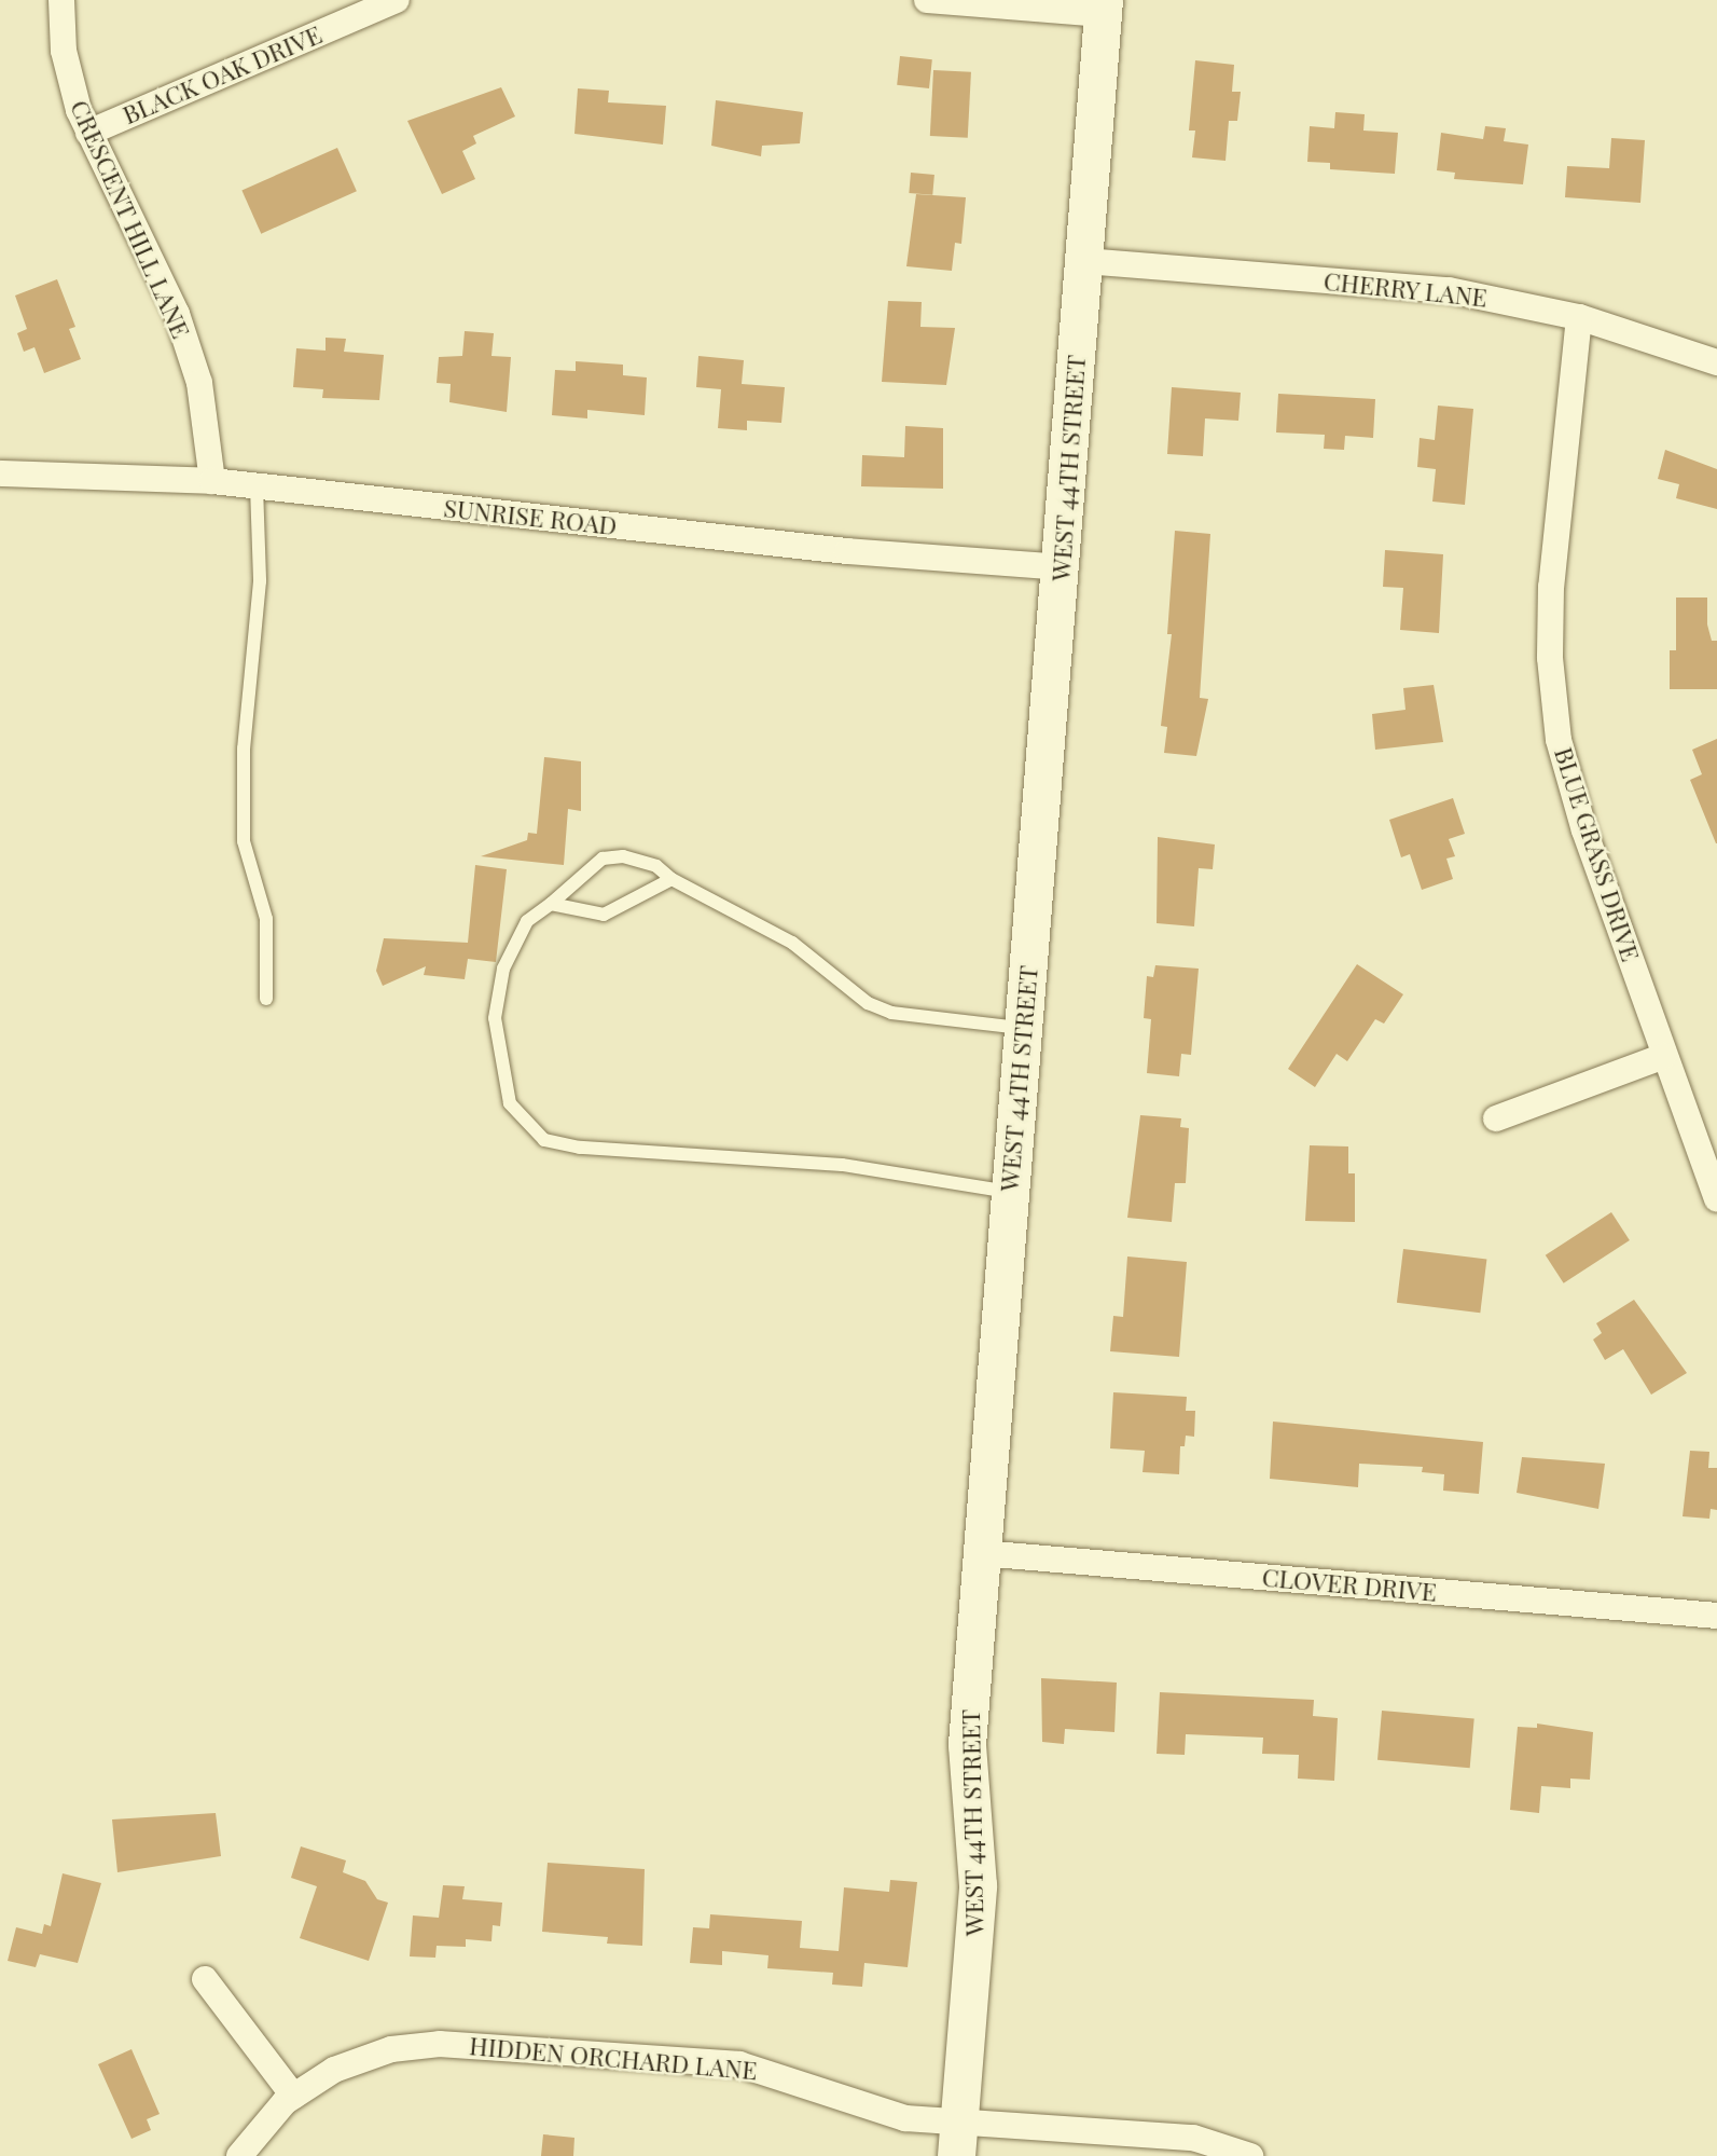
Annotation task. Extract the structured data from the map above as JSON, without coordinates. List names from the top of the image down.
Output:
{
  "streets": {
    "street": [
      "BLACK OAK DRIVE",
      "CRESCENT HILL LANE",
      "CHERRY LANE",
      "WEST 44TH STREET",
      "SUNRISE ROAD",
      "BLUE GRASS DRIVE",
      "CLOVER DRIVE",
      "HIDDEN ORCHARD LANE"
    ]
  },
  "crossings": [
    ["BLACK OAK DRIVE", "CRESCENT HILL LANE"],
    ["CRESCENT HILL LANE", "SUNRISE ROAD"],
    ["CHERRY LANE", "WEST 44TH STREET"],
    ["CHERRY LANE", "BLUE GRASS DRIVE"],
    ["WEST 44TH STREET", "SUNRISE ROAD"],
    ["WEST 44TH STREET", "CLOVER DRIVE"],
    ["WEST 44TH STREET", "HIDDEN ORCHARD LANE"]
  ]
}
